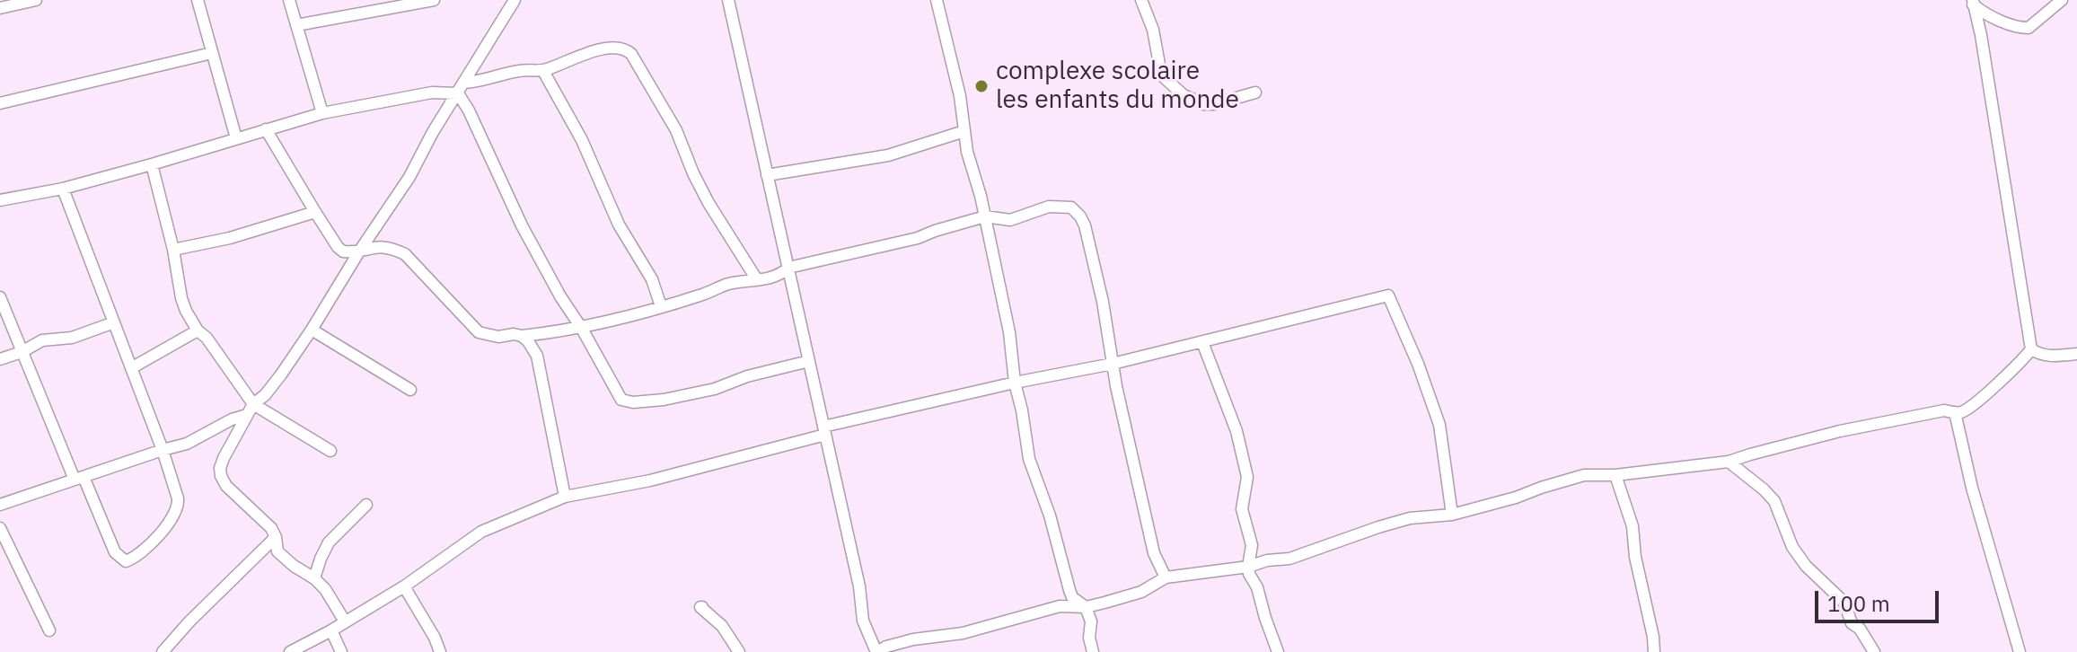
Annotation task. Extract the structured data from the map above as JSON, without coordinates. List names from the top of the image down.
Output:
{
  "places": ["complexe scolaire les enfants du monde"],
  "scale_bar": "100 m"
}
